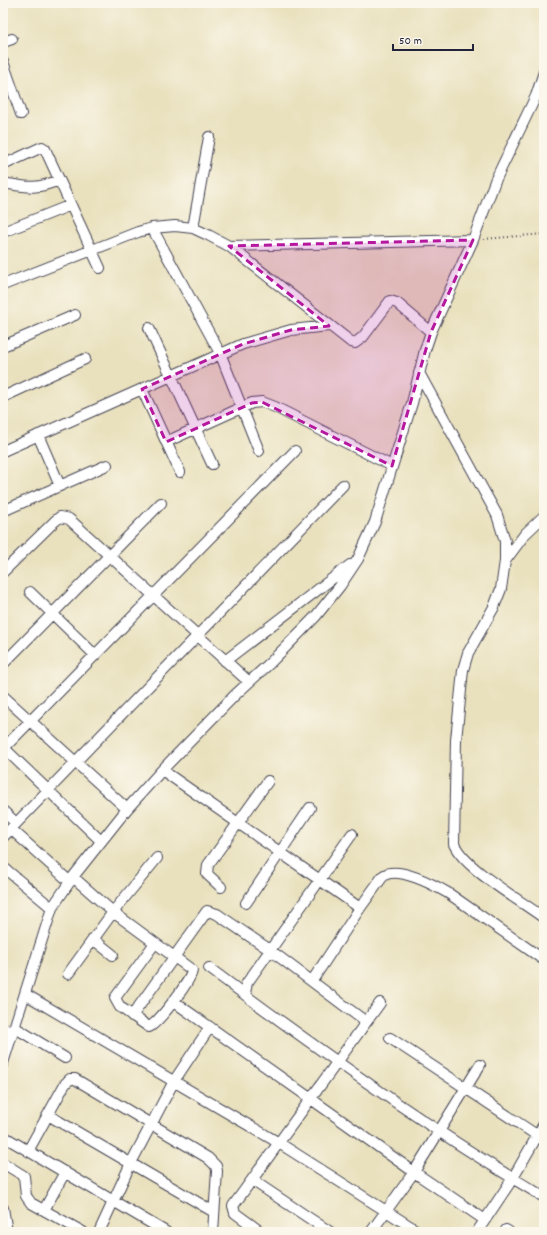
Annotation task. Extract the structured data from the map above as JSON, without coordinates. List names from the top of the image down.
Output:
{
  "scale_bar": "50 m"
}
